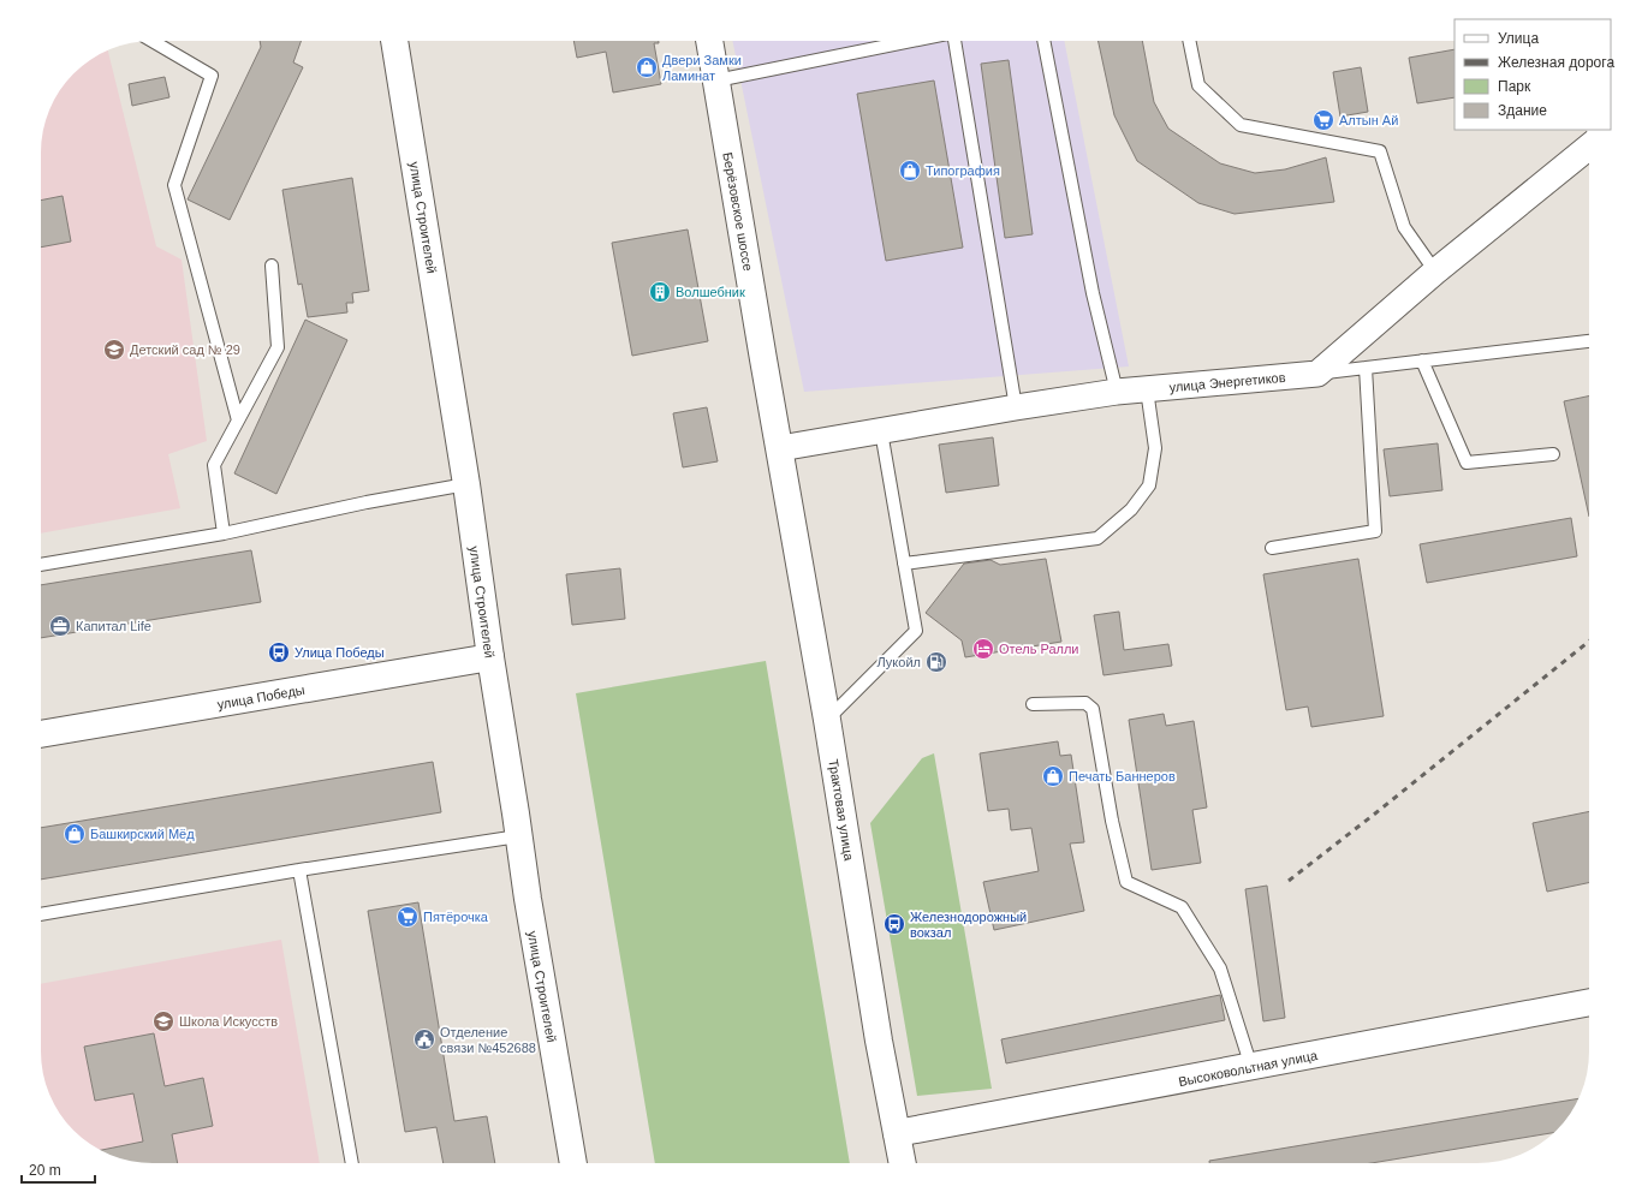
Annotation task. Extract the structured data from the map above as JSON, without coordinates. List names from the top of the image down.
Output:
{
  "streets": {
    "main road": [
      "Берёзовское шоссе",
      "улица Строителей",
      "улица Победы",
      "Трактовая улица",
      "Высоковольтная улица"
    ],
    "street": ["улица Энергетиков"]
  },
  "crossings": [
    ["Берёзовское шоссе", "улица Энергетиков"],
    ["Берёзовское шоссе", "Трактовая улица"],
    ["улица Строителей", "улица Победы"],
    ["улица Энергетиков", "Трактовая улица"],
    ["Трактовая улица", "Высоковольтная улица"]
  ],
  "places": {
    "shop": [
      "Двери Замки Ламинат",
      "Типография",
      "Печать Баннеров",
      "Башкирский Мёд"
    ],
    "supermarket": ["Алтын Ай", "Пятёрочка"],
    "building": ["Волшебник"],
    "school or university": ["Детский сад № 29", "Школа Искусств"],
    "office": ["Капитал Life"],
    "hotel": ["Отель Ралли"],
    "bus stop": ["Улица Победы", "Железнодорожный вокзал"],
    "fuel station": ["Лукойл"],
    "public building": ["Отделение связи №452688"]
  },
  "legend": [
    "Улица",
    "Железная дорога",
    "Парк",
    "Здание"
  ],
  "scale_bar": "20 m"
}
